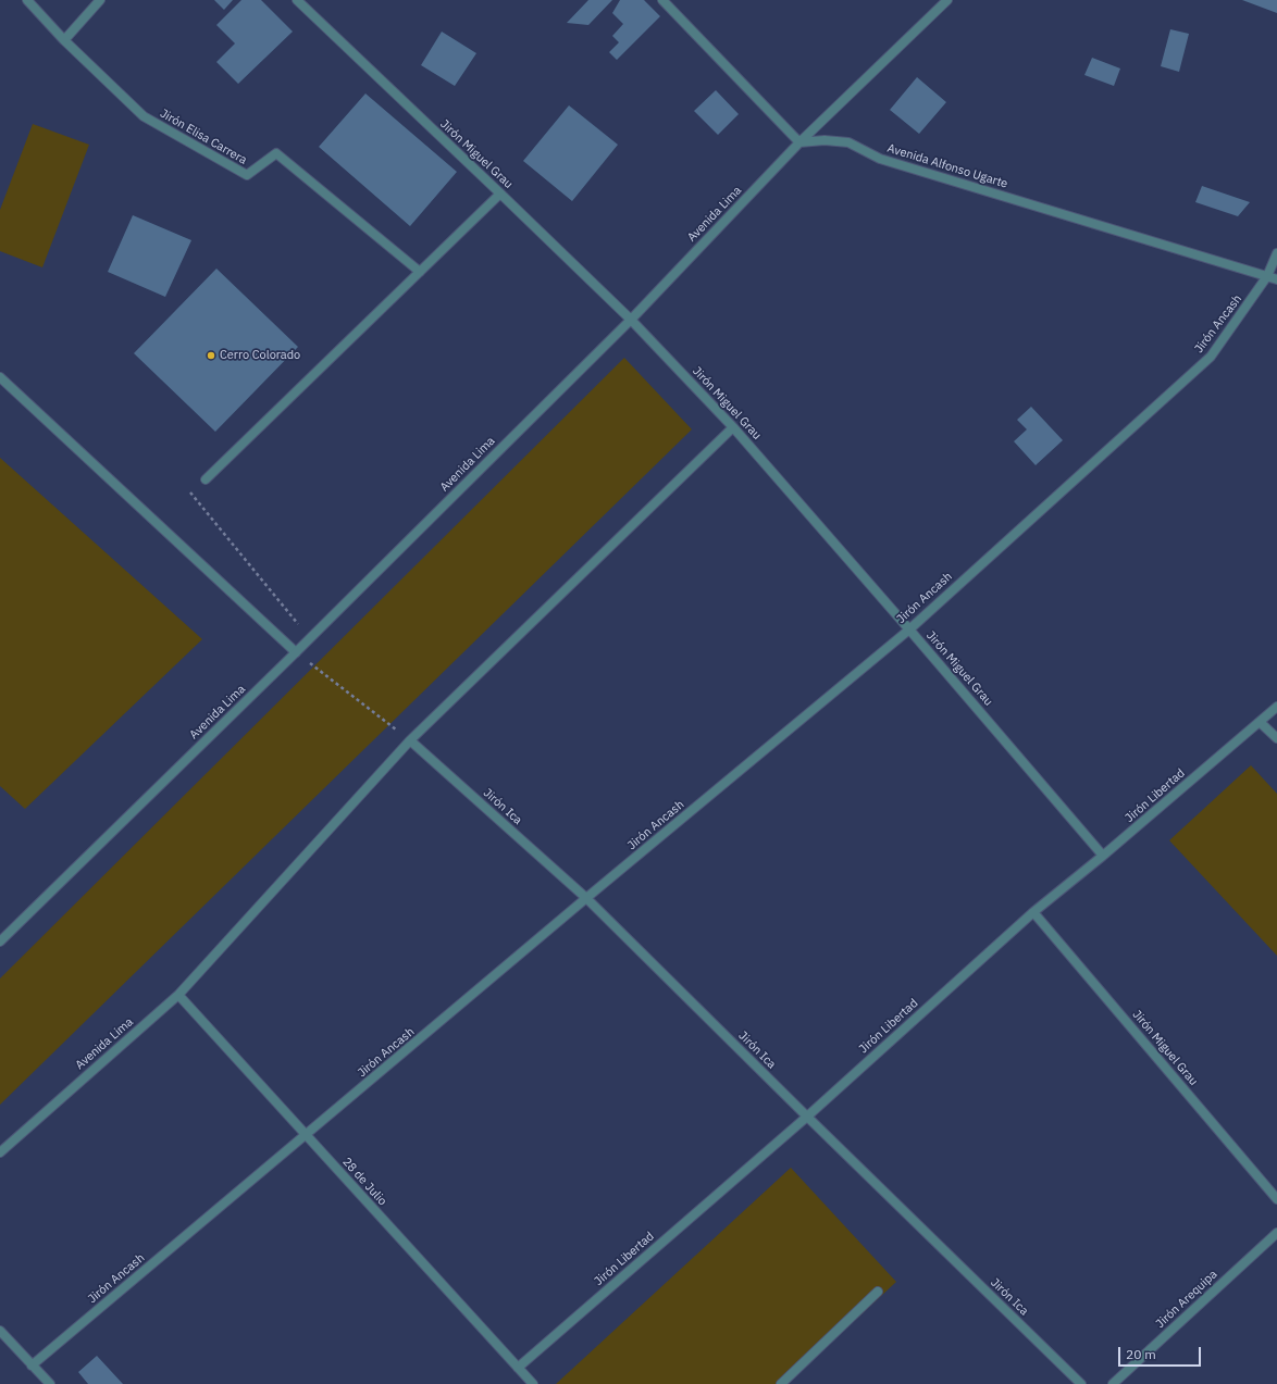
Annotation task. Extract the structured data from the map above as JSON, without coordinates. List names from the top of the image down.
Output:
{
  "streets": {
    "street": [
      "Jirón Elisa Carrera",
      "Jirón Miguel Grau",
      "Avenida Alfonso Ugarte",
      "Avenida Lima",
      "Jirón Ancash",
      "Jirón Libertad",
      "Jirón Ica",
      "28 de Julio",
      "Jirón Arequipa"
    ]
  },
  "crossings": [
    ["Jirón Miguel Grau", "Avenida Lima"],
    ["Jirón Miguel Grau", "Jirón Ancash"],
    ["Jirón Miguel Grau", "Jirón Libertad"],
    ["Avenida Alfonso Ugarte", "Avenida Lima"],
    ["Avenida Alfonso Ugarte", "Jirón Ancash"],
    ["Avenida Lima", "Jirón Ica"],
    ["Avenida Lima", "28 de Julio"],
    ["Jirón Ancash", "Jirón Ica"],
    ["Jirón Ancash", "28 de Julio"],
    ["Jirón Libertad", "Jirón Ica"],
    ["Jirón Libertad", "28 de Julio"]
  ],
  "places": ["Cerro Colorado"],
  "scale_bar": "20 m"
}
